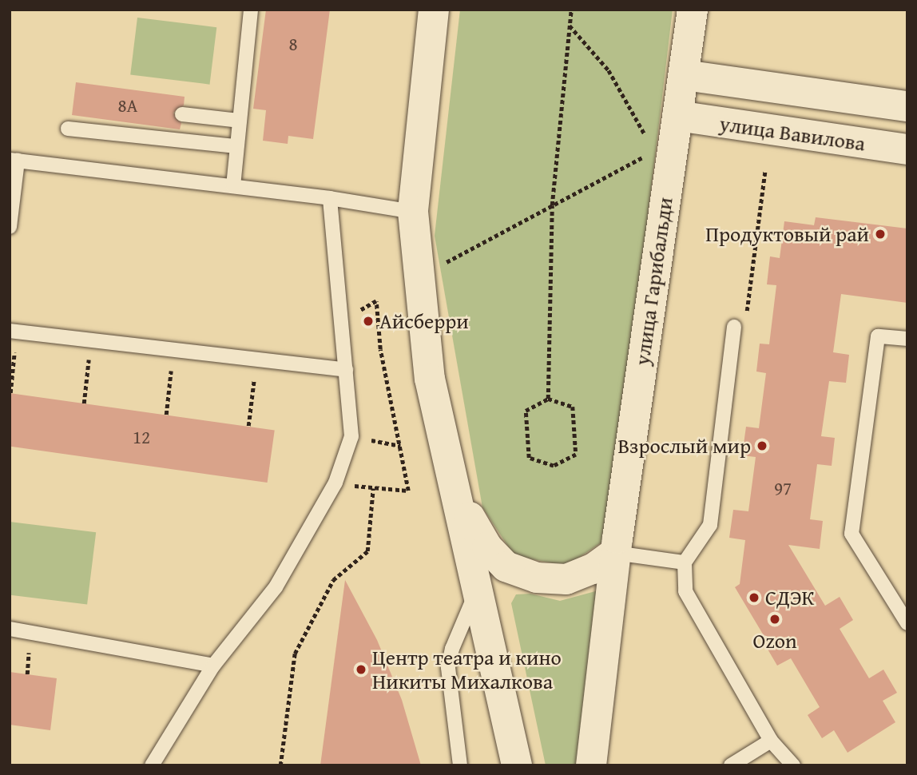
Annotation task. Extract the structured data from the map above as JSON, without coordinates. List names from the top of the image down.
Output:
{
  "streets": {
    "street": ["улица Вавилова", "улица Гарибальди"]
  },
  "crossings": [
    ["улица Вавилова", "улица Гарибальди"]
  ],
  "places": [
    "Продуктовый рай",
    "Айсберри",
    "Взрослый мир",
    "СДЭК",
    "Ozon",
    "Центр театра и кино Никиты Михалкова"
  ],
  "house_numbers": [
    "8",
    "8А",
    "12",
    "97"
  ]
}
